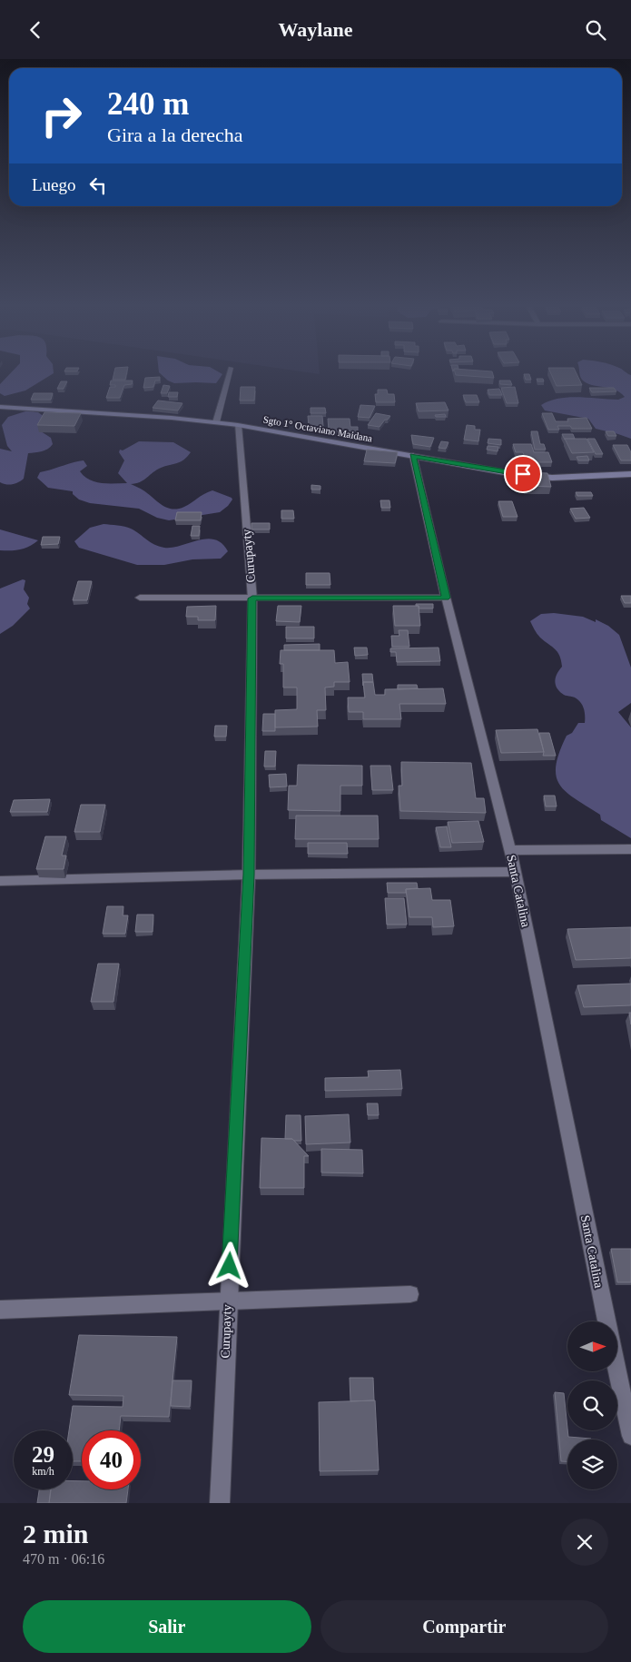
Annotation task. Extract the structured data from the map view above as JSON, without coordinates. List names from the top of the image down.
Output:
{
  "streets": {
    "main road": ["Sgto 1° Octaviano Maidana"],
    "street": ["Curupayty", "Santa Catalina"]
  },
  "crossings": [
    ["Sgto 1° Octaviano Maidana", "Curupayty"],
    ["Sgto 1° Octaviano Maidana", "Santa Catalina"]
  ],
  "north": "right",
  "page": {
    "header": "Waylane",
    "turn": ["240 m", "Gira a la derecha"],
    "then": "Luego",
    "speed": "29 km/h",
    "limit": "40",
    "heading": ["2 min", "470 m · 06:16"],
    "buttons": ["Salir", "Compartir"]
  }
}
